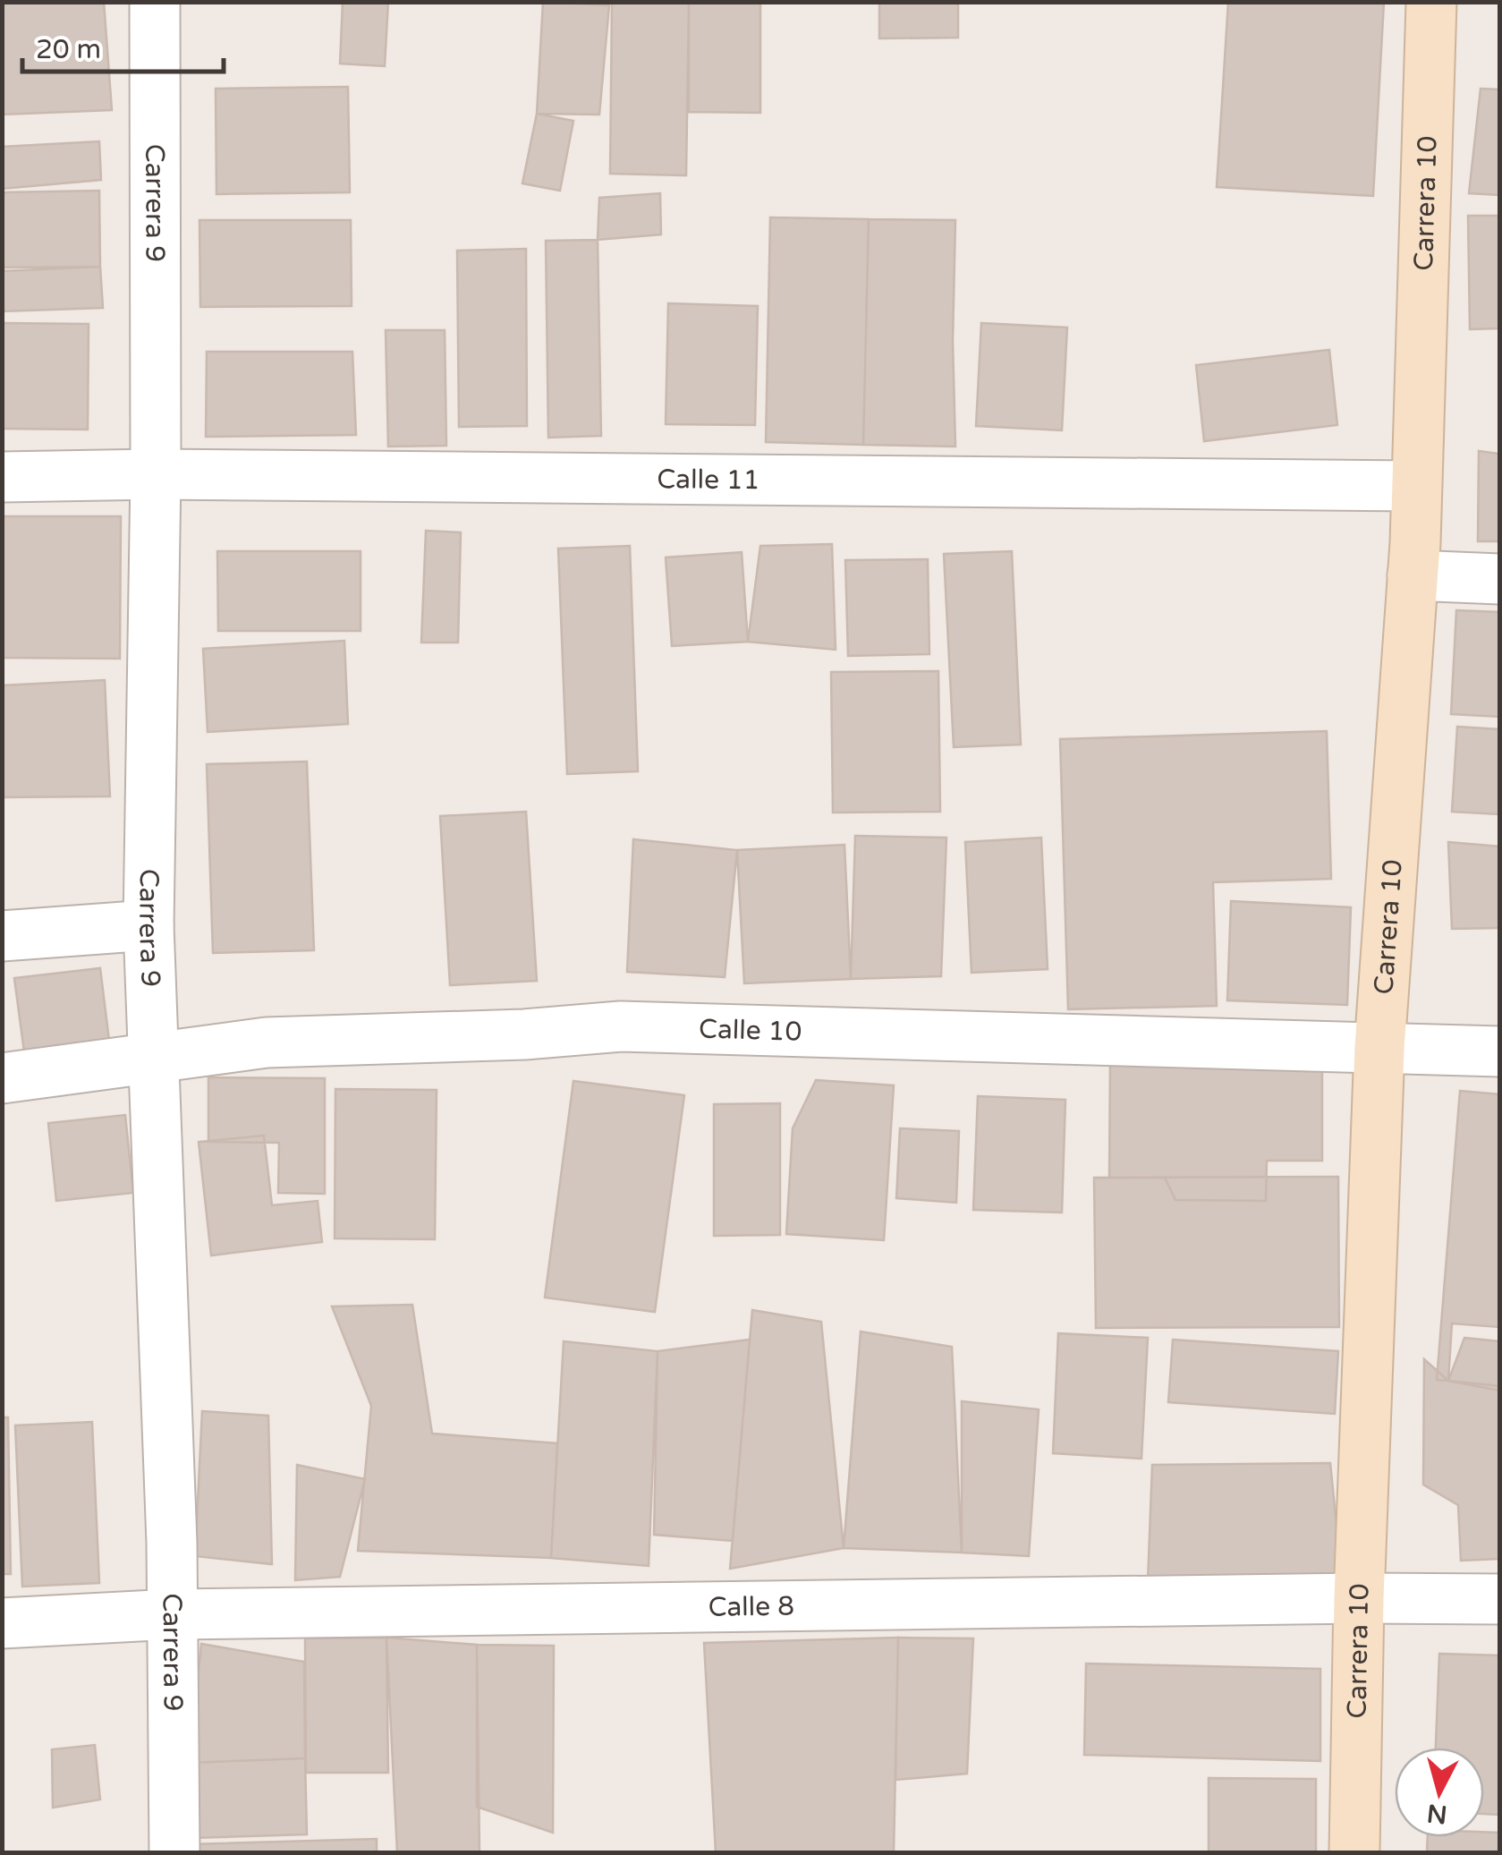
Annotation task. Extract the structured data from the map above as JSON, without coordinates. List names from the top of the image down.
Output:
{
  "streets": {
    "main road": ["Carrera 10"],
    "street": [
      "Carrera 9",
      "Calle 11",
      "Calle 10",
      "Calle 8"
    ]
  },
  "crossings": [
    ["Carrera 9", "Calle 11"],
    ["Carrera 9", "Calle 10"],
    ["Carrera 9", "Calle 8"],
    ["Carrera 10", "Calle 11"],
    ["Carrera 10", "Calle 10"],
    ["Carrera 10", "Calle 8"]
  ],
  "scale_bar": "20 m",
  "north": "bottom"
}
